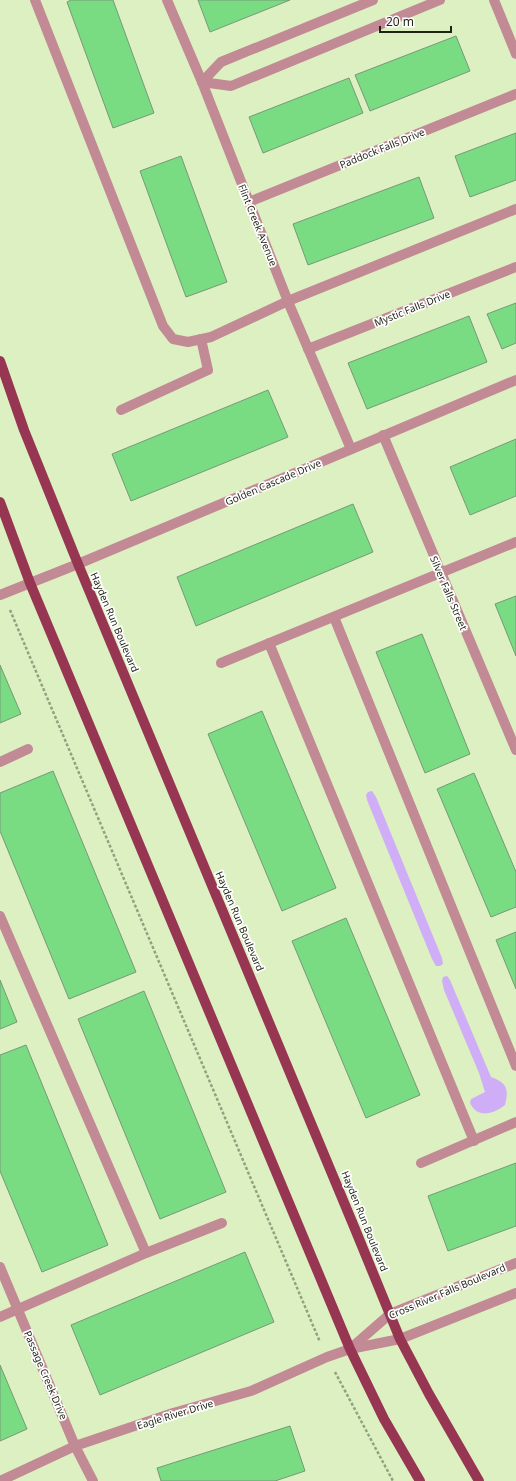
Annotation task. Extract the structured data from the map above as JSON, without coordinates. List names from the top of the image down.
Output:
{
  "streets": {
    "main road": ["Hayden Run Boulevard"],
    "street": [
      "Paddock Falls Drive",
      "Flint Creek Avenue",
      "Mystic Falls Drive",
      "Golden Cascade Drive",
      "Silver Falls Street",
      "Cross River Falls Boulevard",
      "Passage Creek Drive",
      "Eagle River Drive"
    ]
  },
  "crossings": [
    ["Paddock Falls Drive", "Flint Creek Avenue"],
    ["Flint Creek Avenue", "Mystic Falls Drive"],
    ["Flint Creek Avenue", "Golden Cascade Drive"],
    ["Golden Cascade Drive", "Silver Falls Street"],
    ["Golden Cascade Drive", "Hayden Run Boulevard"],
    ["Hayden Run Boulevard", "Cross River Falls Boulevard"],
    ["Cross River Falls Boulevard", "Eagle River Drive"],
    ["Passage Creek Drive", "Eagle River Drive"]
  ],
  "scale_bar": "20 m"
}
